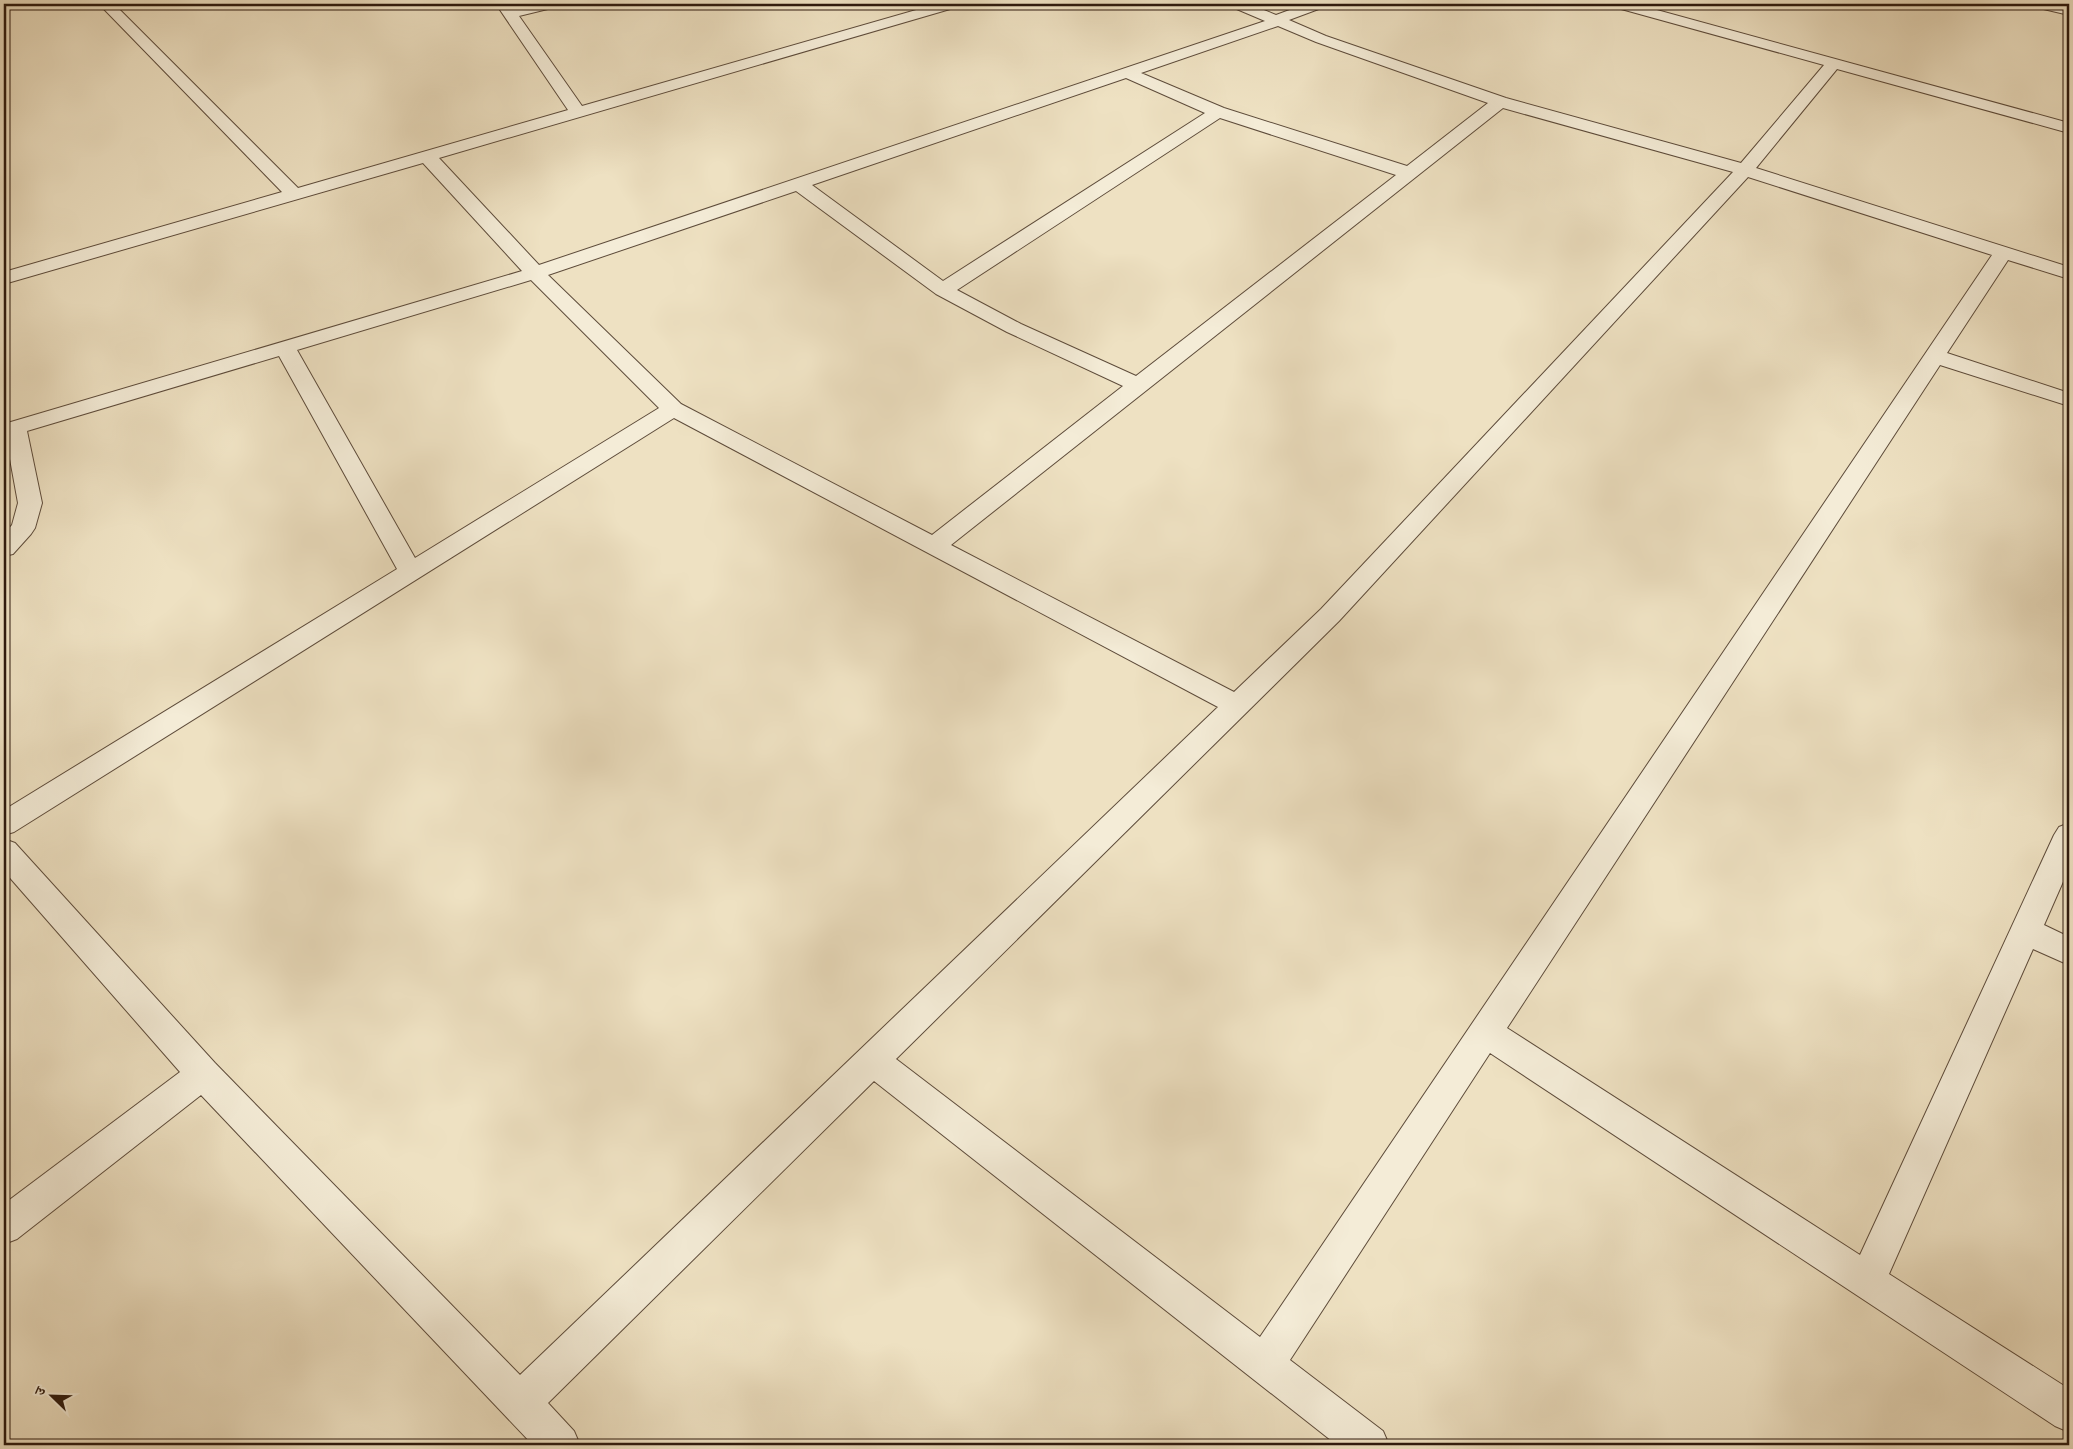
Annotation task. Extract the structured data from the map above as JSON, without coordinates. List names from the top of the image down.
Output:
{
  "north": "top left"
}
